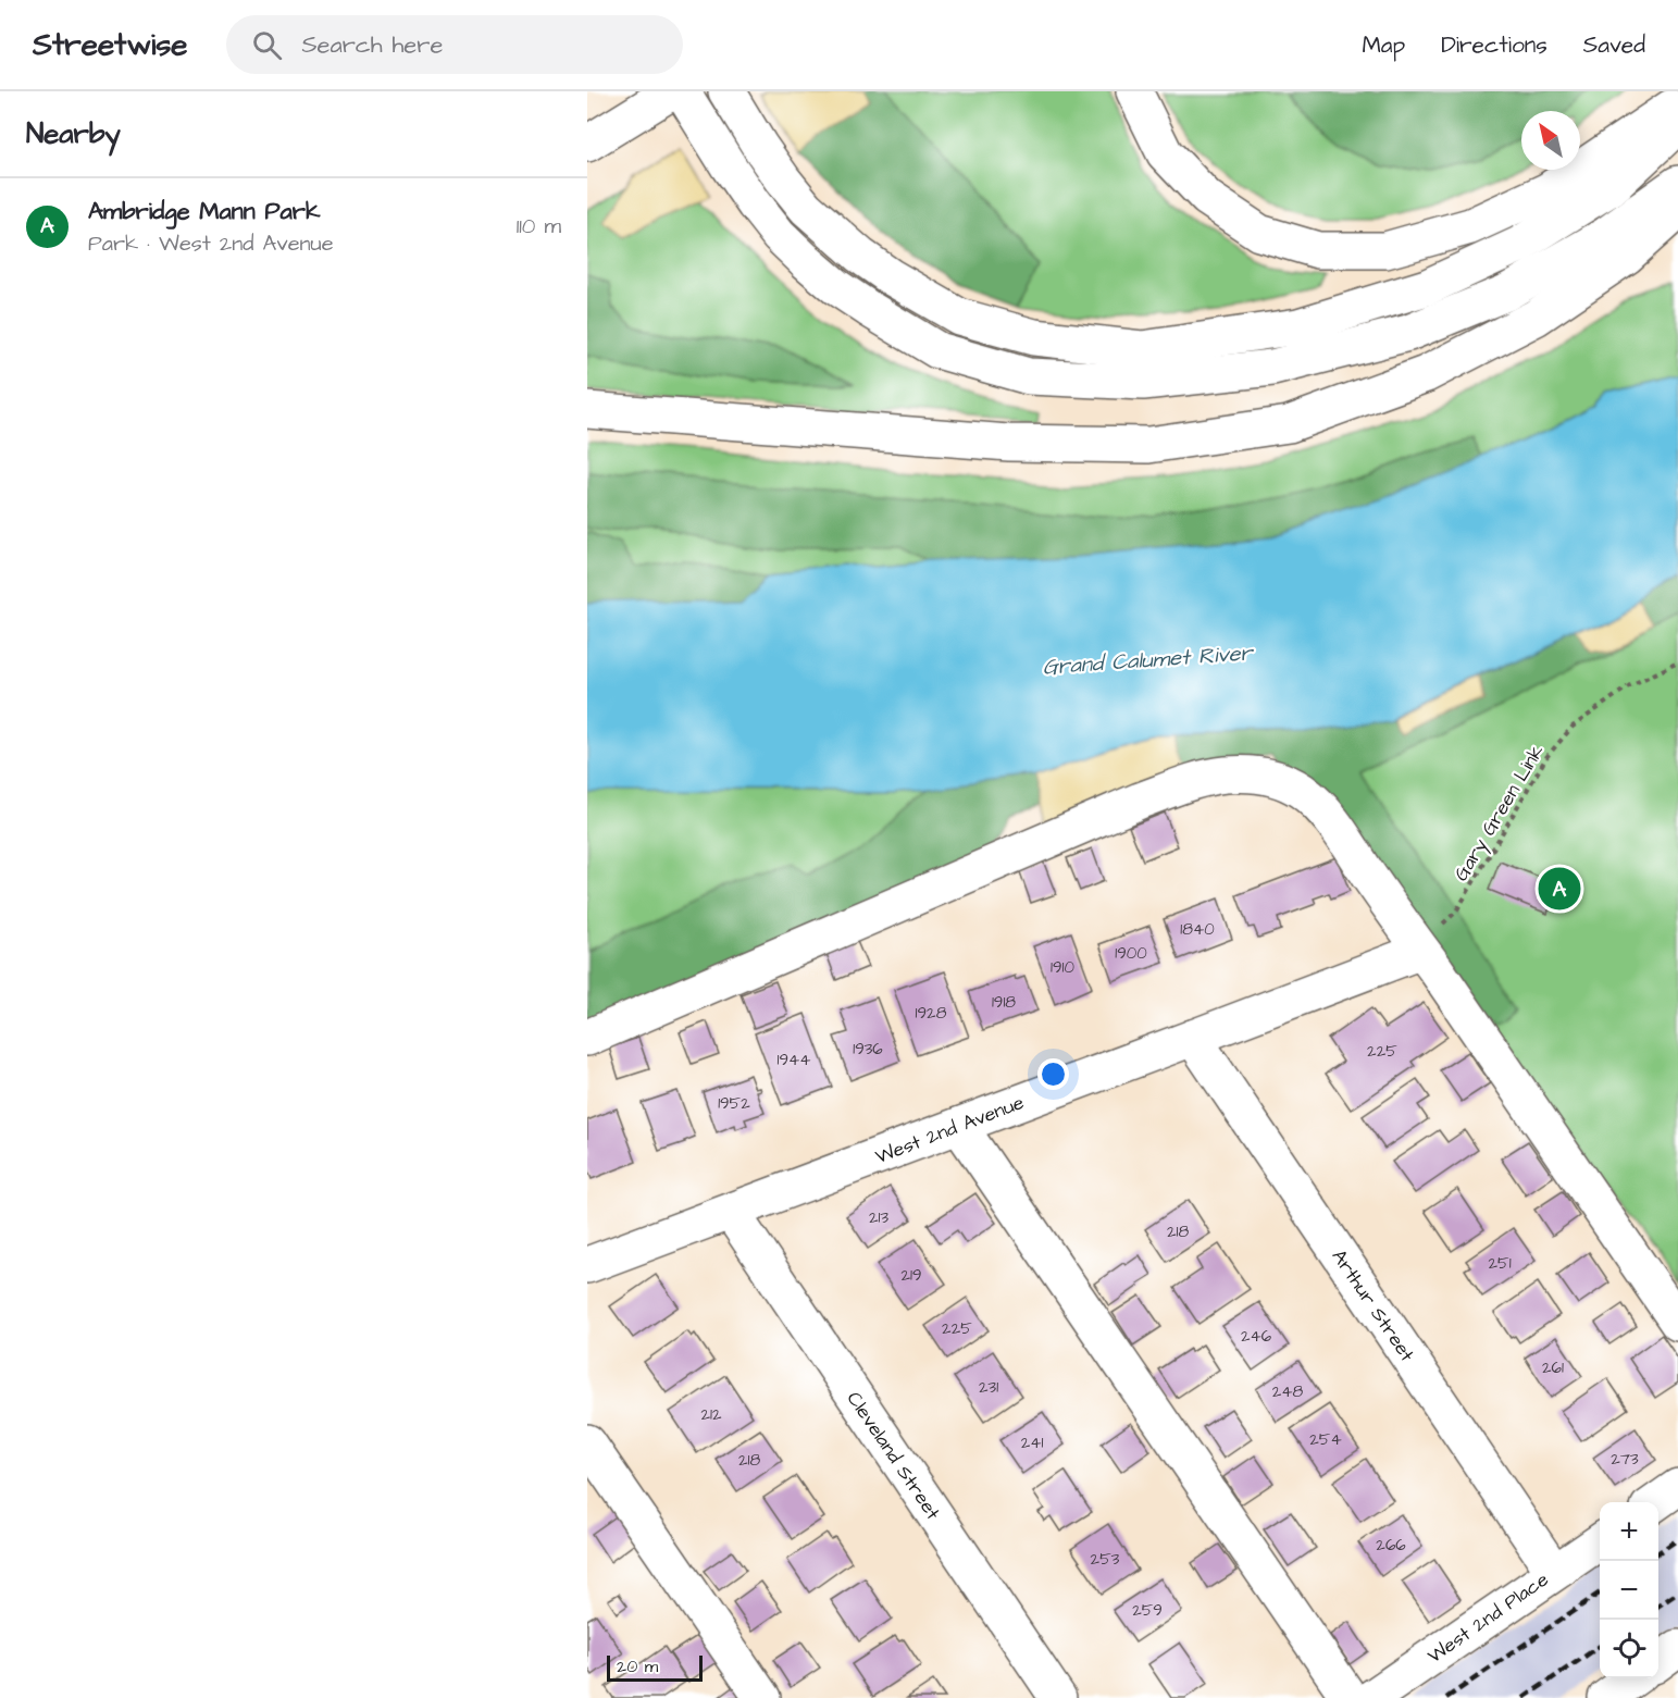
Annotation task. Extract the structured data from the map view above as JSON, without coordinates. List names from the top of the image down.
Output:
{
  "streets": {
    "main road": [
      "West 2nd Avenue",
      "Arthur Street",
      "Cleveland Street",
      "West 2nd Place"
    ],
    "path": ["Gary Green Link"]
  },
  "crossings": [
    ["West 2nd Avenue", "Arthur Street"],
    ["West 2nd Avenue", "Cleveland Street"],
    ["Arthur Street", "West 2nd Place"]
  ],
  "water": ["Grand Calumet River"],
  "house_numbers": [
    "1840",
    "1900",
    "1910",
    "1918",
    "1928",
    "1936",
    "225",
    "1944",
    "1952",
    "213",
    "218",
    "251",
    "219",
    "225",
    "246",
    "261",
    "231",
    "248",
    "212",
    "254",
    "241",
    "273",
    "218",
    "266",
    "253",
    "259"
  ],
  "scale_bar": "20 m",
  "north": "top left",
  "page": {
    "header": "Streetwise",
    "search": "Search here",
    "nav": ["Map", "Directions", "Saved"],
    "heading": "Nearby",
    "list": [
      {
        "mark": "A",
        "name": "Ambridge Mann Park",
        "note": "Park · West 2nd Avenue",
        "value": "110 m"
      }
    ],
    "pins": "A",
    "map_buttons": ["+", "−"],
    "scale": "20 m"
  }
}
